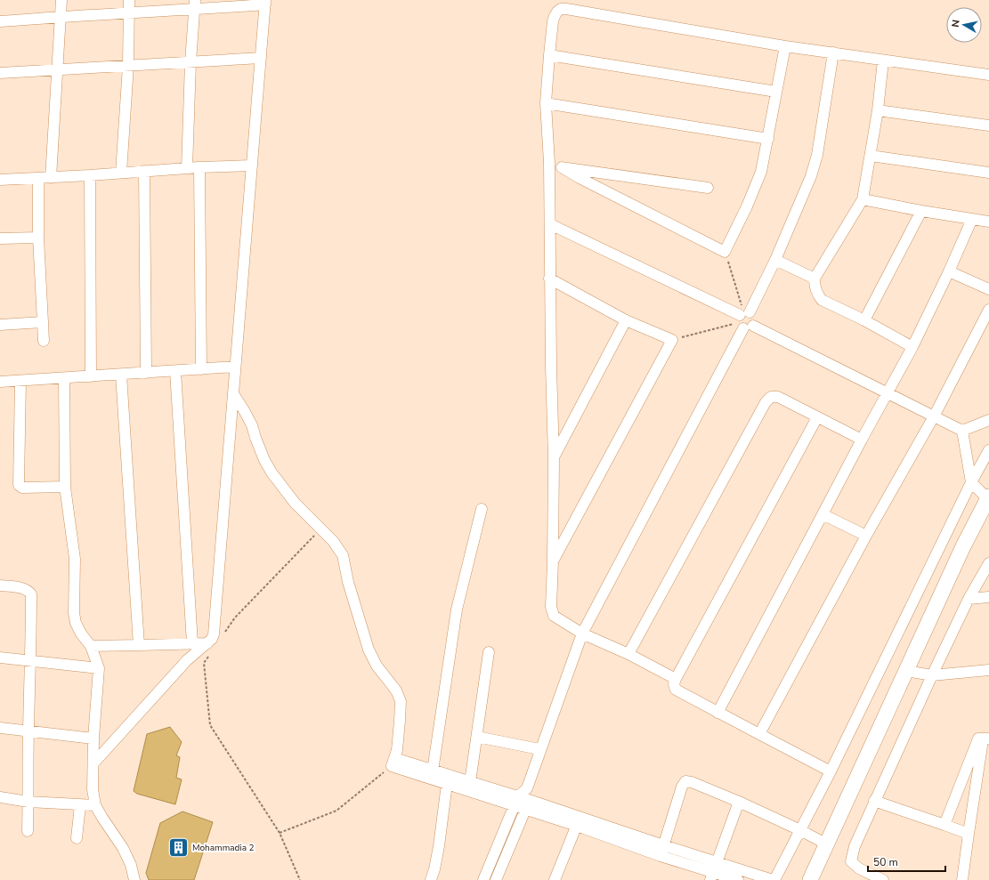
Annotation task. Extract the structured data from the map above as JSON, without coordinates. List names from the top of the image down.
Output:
{
  "places": {
    "building": ["Mohammadia 2"]
  },
  "scale_bar": "50 m",
  "north": "left"
}
